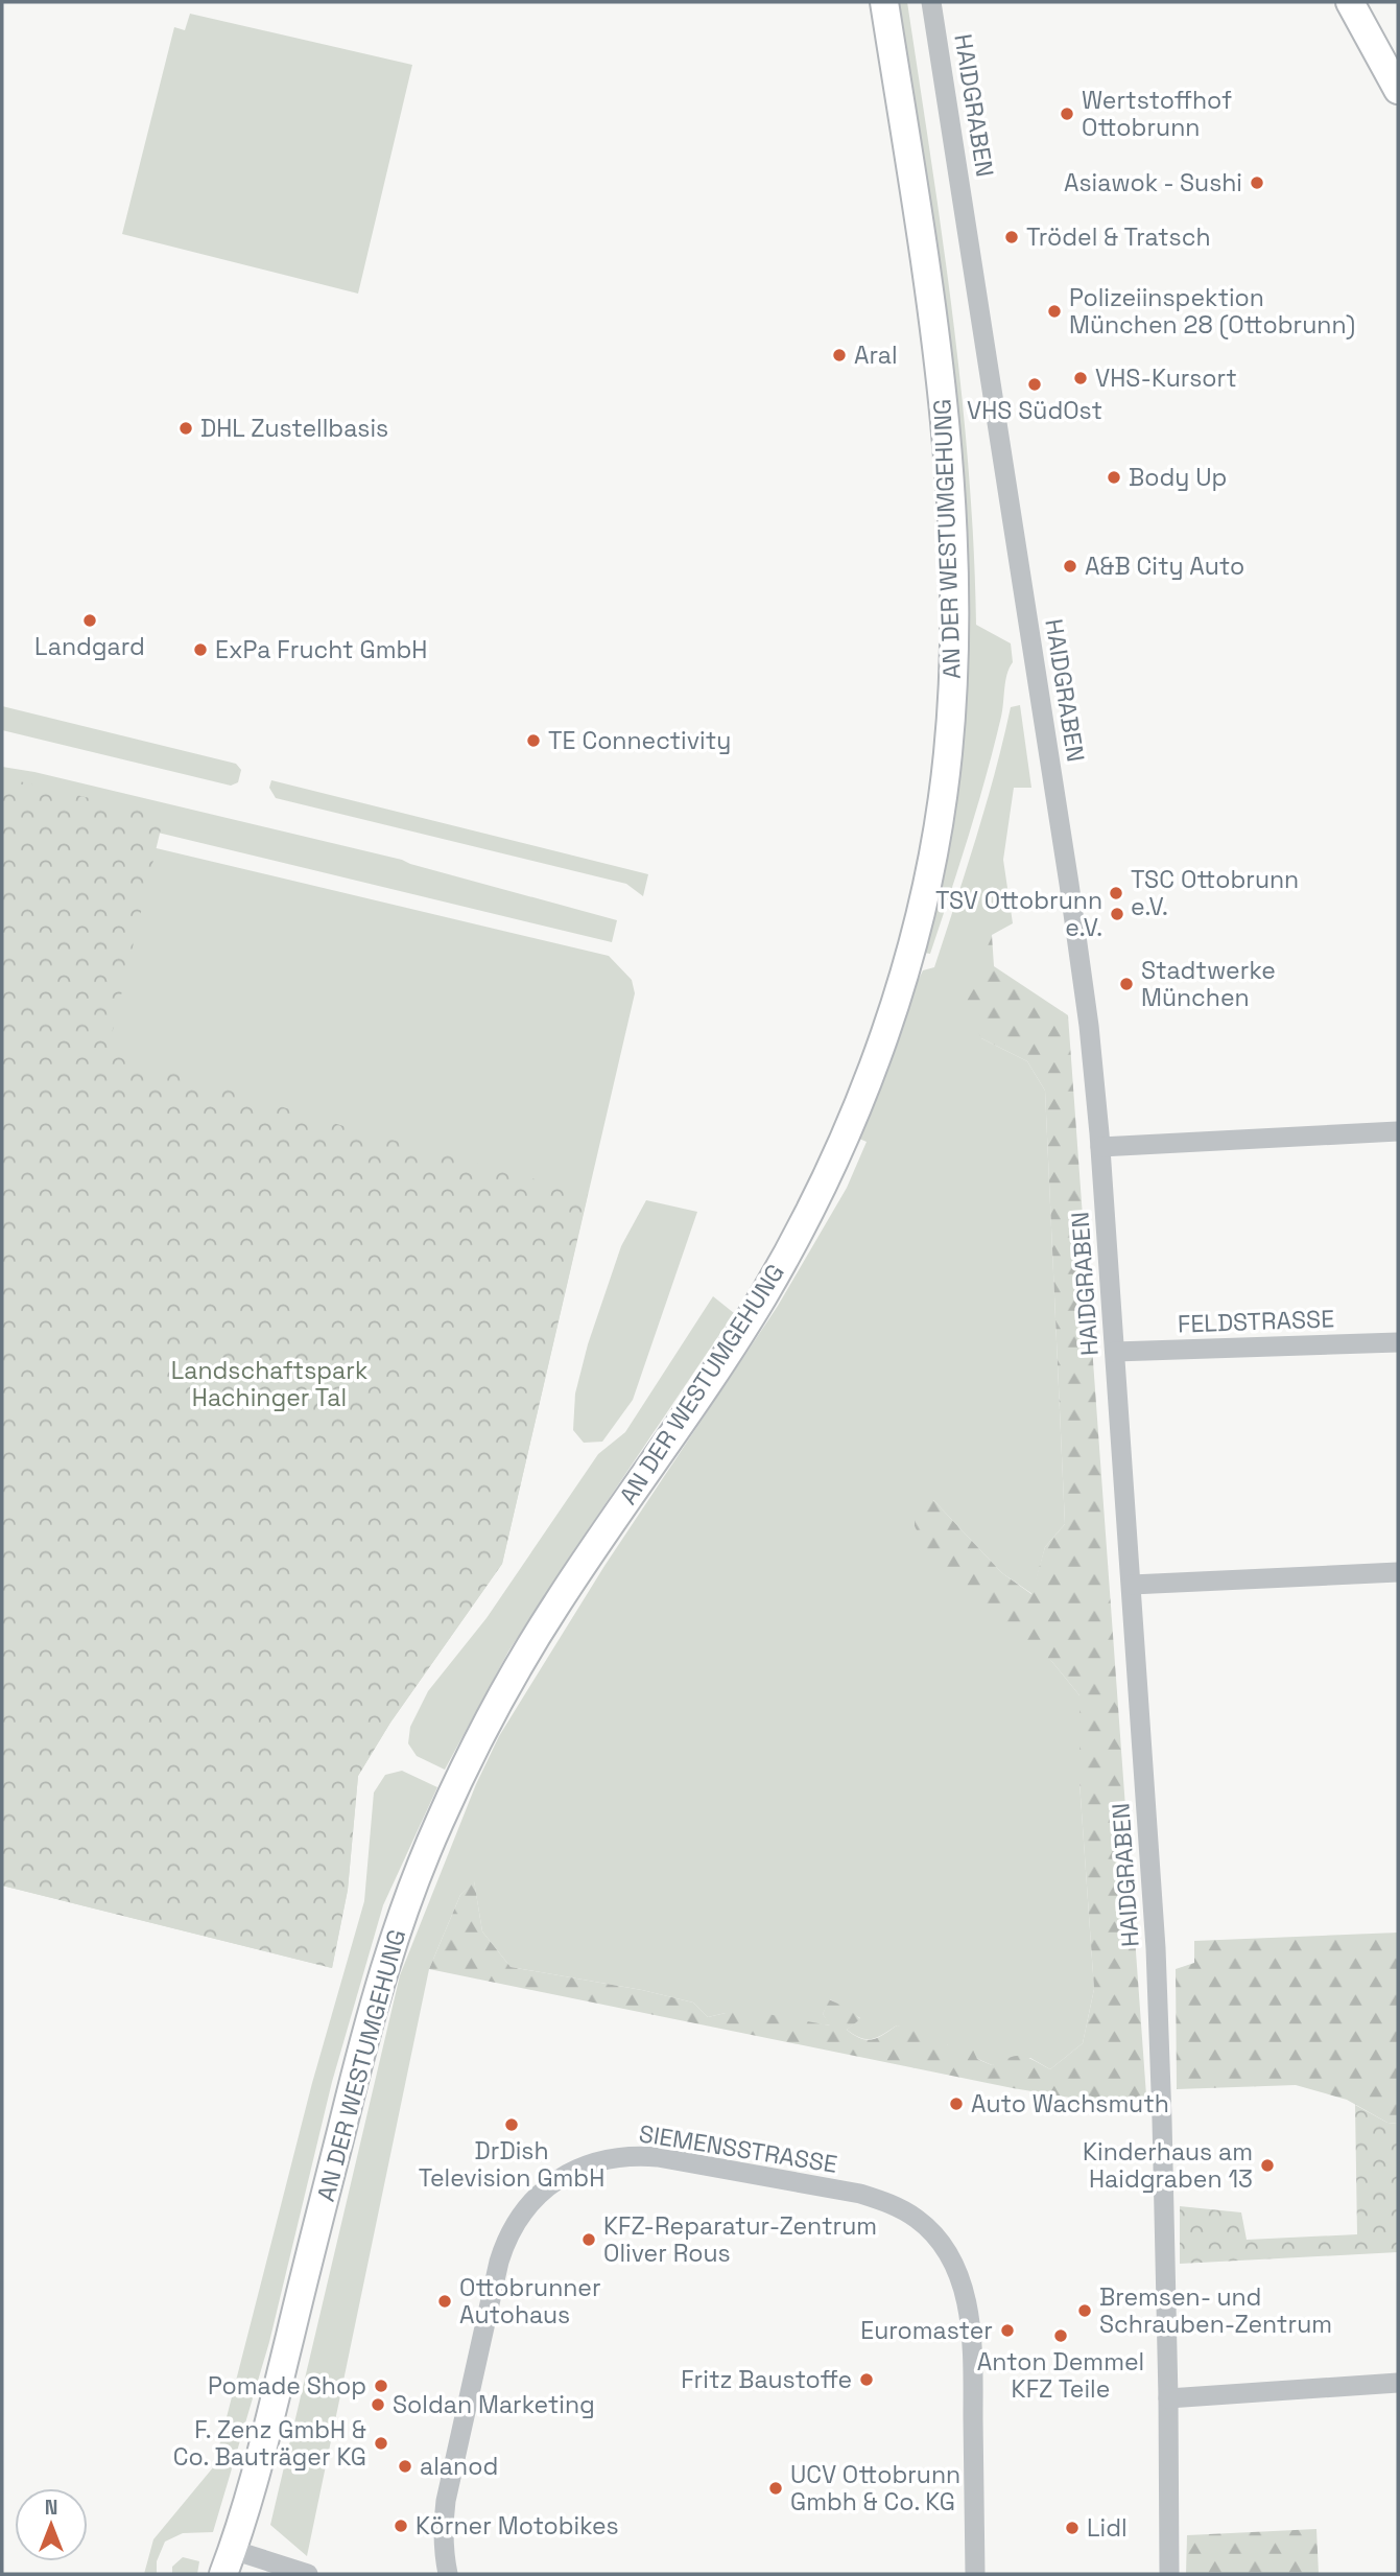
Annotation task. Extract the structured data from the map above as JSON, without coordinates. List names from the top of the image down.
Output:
{
  "streets": {
    "main road": ["AN DER WESTUMGEHUNG"],
    "street": ["HAIDGRABEN", "FELDSTRASSE", "SIEMENSSTRASSE"]
  },
  "crossings": [
    ["HAIDGRABEN", "FELDSTRASSE"]
  ],
  "parks": ["Landschaftspark Hachinger Tal"],
  "places": [
    "Wertstoffhof Ottobrunn",
    "Asiawok - Sushi",
    "Trödel & Tratsch",
    "Polizeiinspektion München 28 (Ottobrunn)",
    "Aral",
    "VHS-Kursort",
    "VHS SüdOst",
    "DHL Zustellbasis",
    "Body Up",
    "A&B City Auto",
    "Landgard",
    "ExPa Frucht GmbH",
    "TE Connectivity",
    "TSC Ottobrunn e.V.",
    "TSV Ottobrunn e.V.",
    "Stadtwerke München",
    "Auto Wachsmuth",
    "DrDish Television GmbH",
    "Kinderhaus am Haidgraben 13",
    "KFZ-Reparatur-Zentrum Oliver Rous",
    "Ottobrunner Autohaus",
    "Bremsen- und Schrauben-Zentrum",
    "Euromaster",
    "Anton Demmel KFZ Teile",
    "Fritz Baustoffe",
    "Pomade Shop",
    "Soldan Marketing",
    "F. Zenz GmbH & Co. Bauträger KG",
    "alanod",
    "UCV Ottobrunn Gmbh & Co. KG",
    "Körner Motobikes",
    "Lidl"
  ],
  "north": "top"
}
